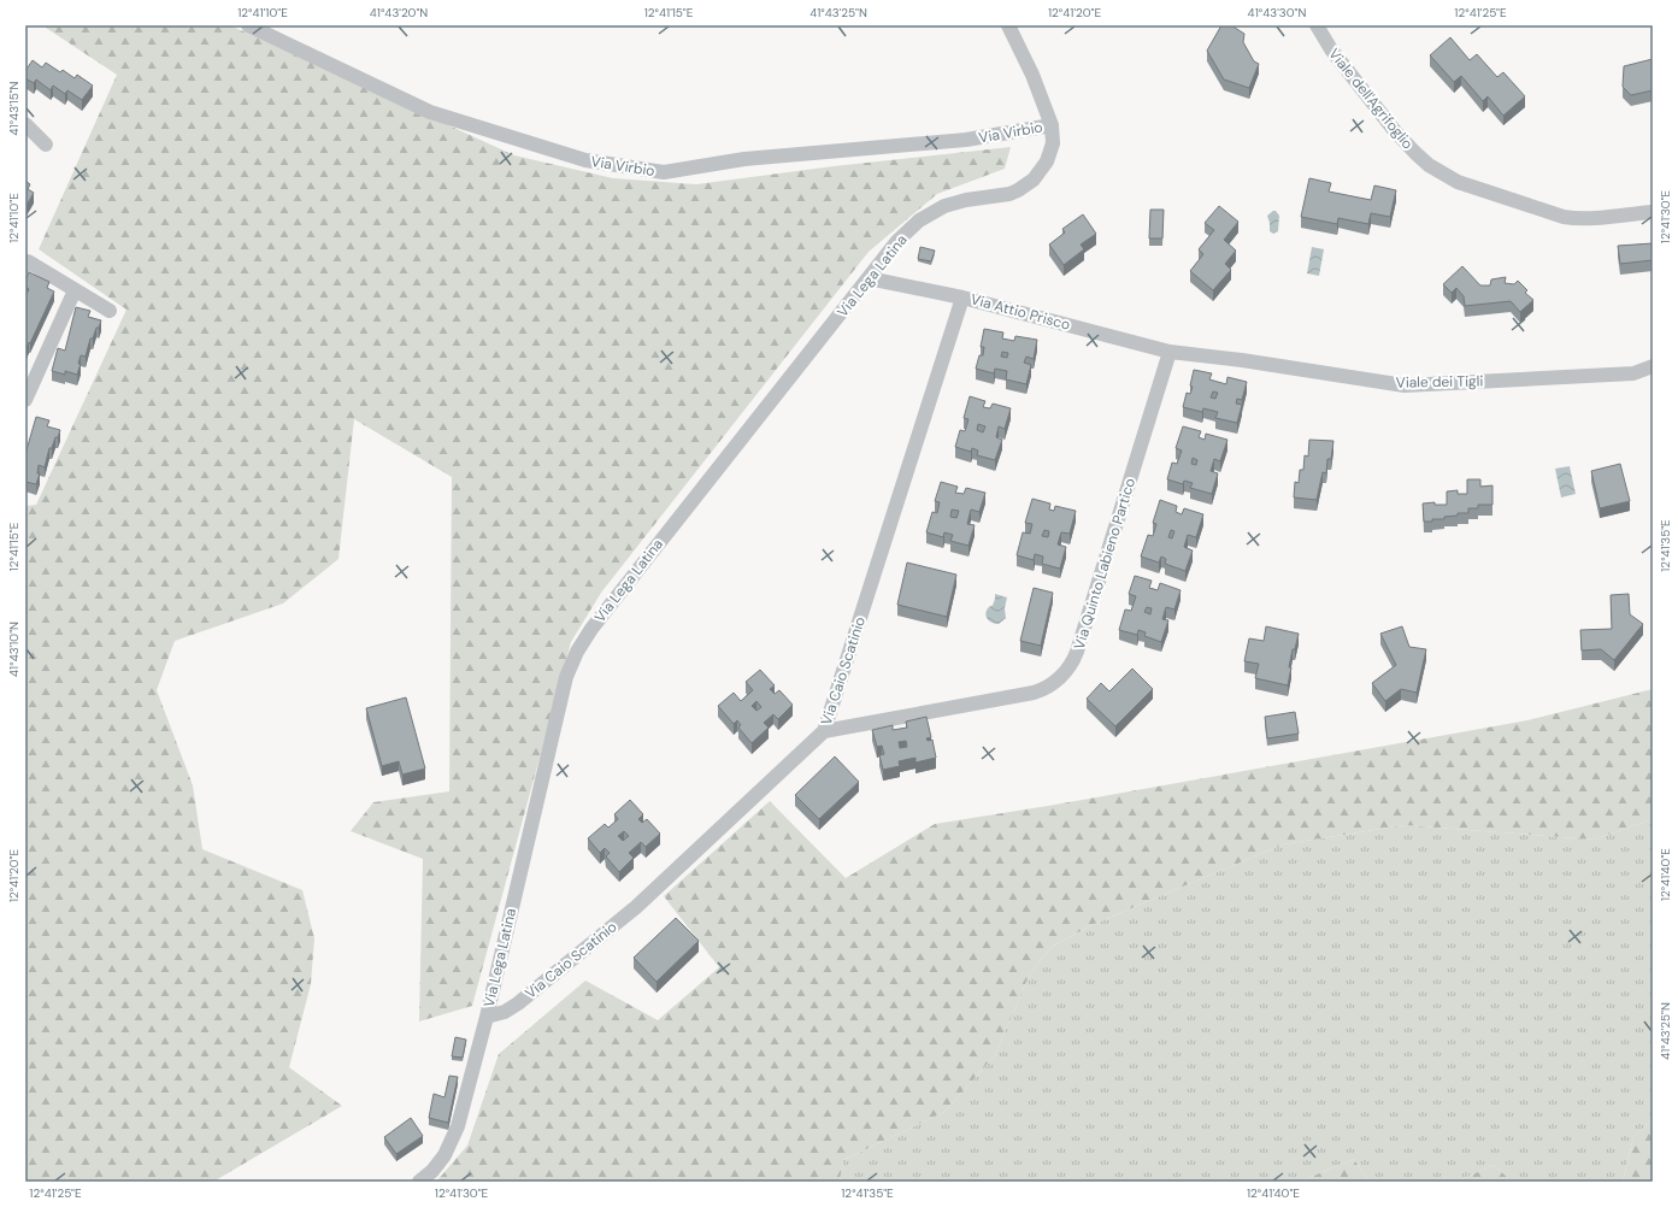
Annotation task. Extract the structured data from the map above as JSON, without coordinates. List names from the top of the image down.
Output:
{
  "streets": {
    "street": [
      "Viale dell'Agrifoglio",
      "Via Virbio",
      "Via Lega Latina",
      "Via Attio Prisco",
      "Viale dei Tigli",
      "Via Quinto Labieno Partico",
      "Via Caio Scatinio"
    ]
  },
  "crossings": [
    ["Via Virbio", "Via Lega Latina"],
    ["Via Lega Latina", "Via Attio Prisco"],
    ["Via Lega Latina", "Via Caio Scatinio"],
    ["Via Attio Prisco", "Viale dei Tigli"],
    ["Via Attio Prisco", "Via Quinto Labieno Partico"],
    ["Via Attio Prisco", "Via Caio Scatinio"],
    ["Viale dei Tigli", "Via Quinto Labieno Partico"],
    ["Via Quinto Labieno Partico", "Via Caio Scatinio"]
  ],
  "coordinates": [
    "12°41'10\"E",
    "41°43'20\"N",
    "12°41'15\"E",
    "41°43'25\"N",
    "12°41'20\"E",
    "41°43'30\"N",
    "12°41'25\"E",
    "41°43'15\"N",
    "12°41'30\"E",
    "12°41'35\"E",
    "41°43'10\"N",
    "12°41'40\"E"
  ]
}
